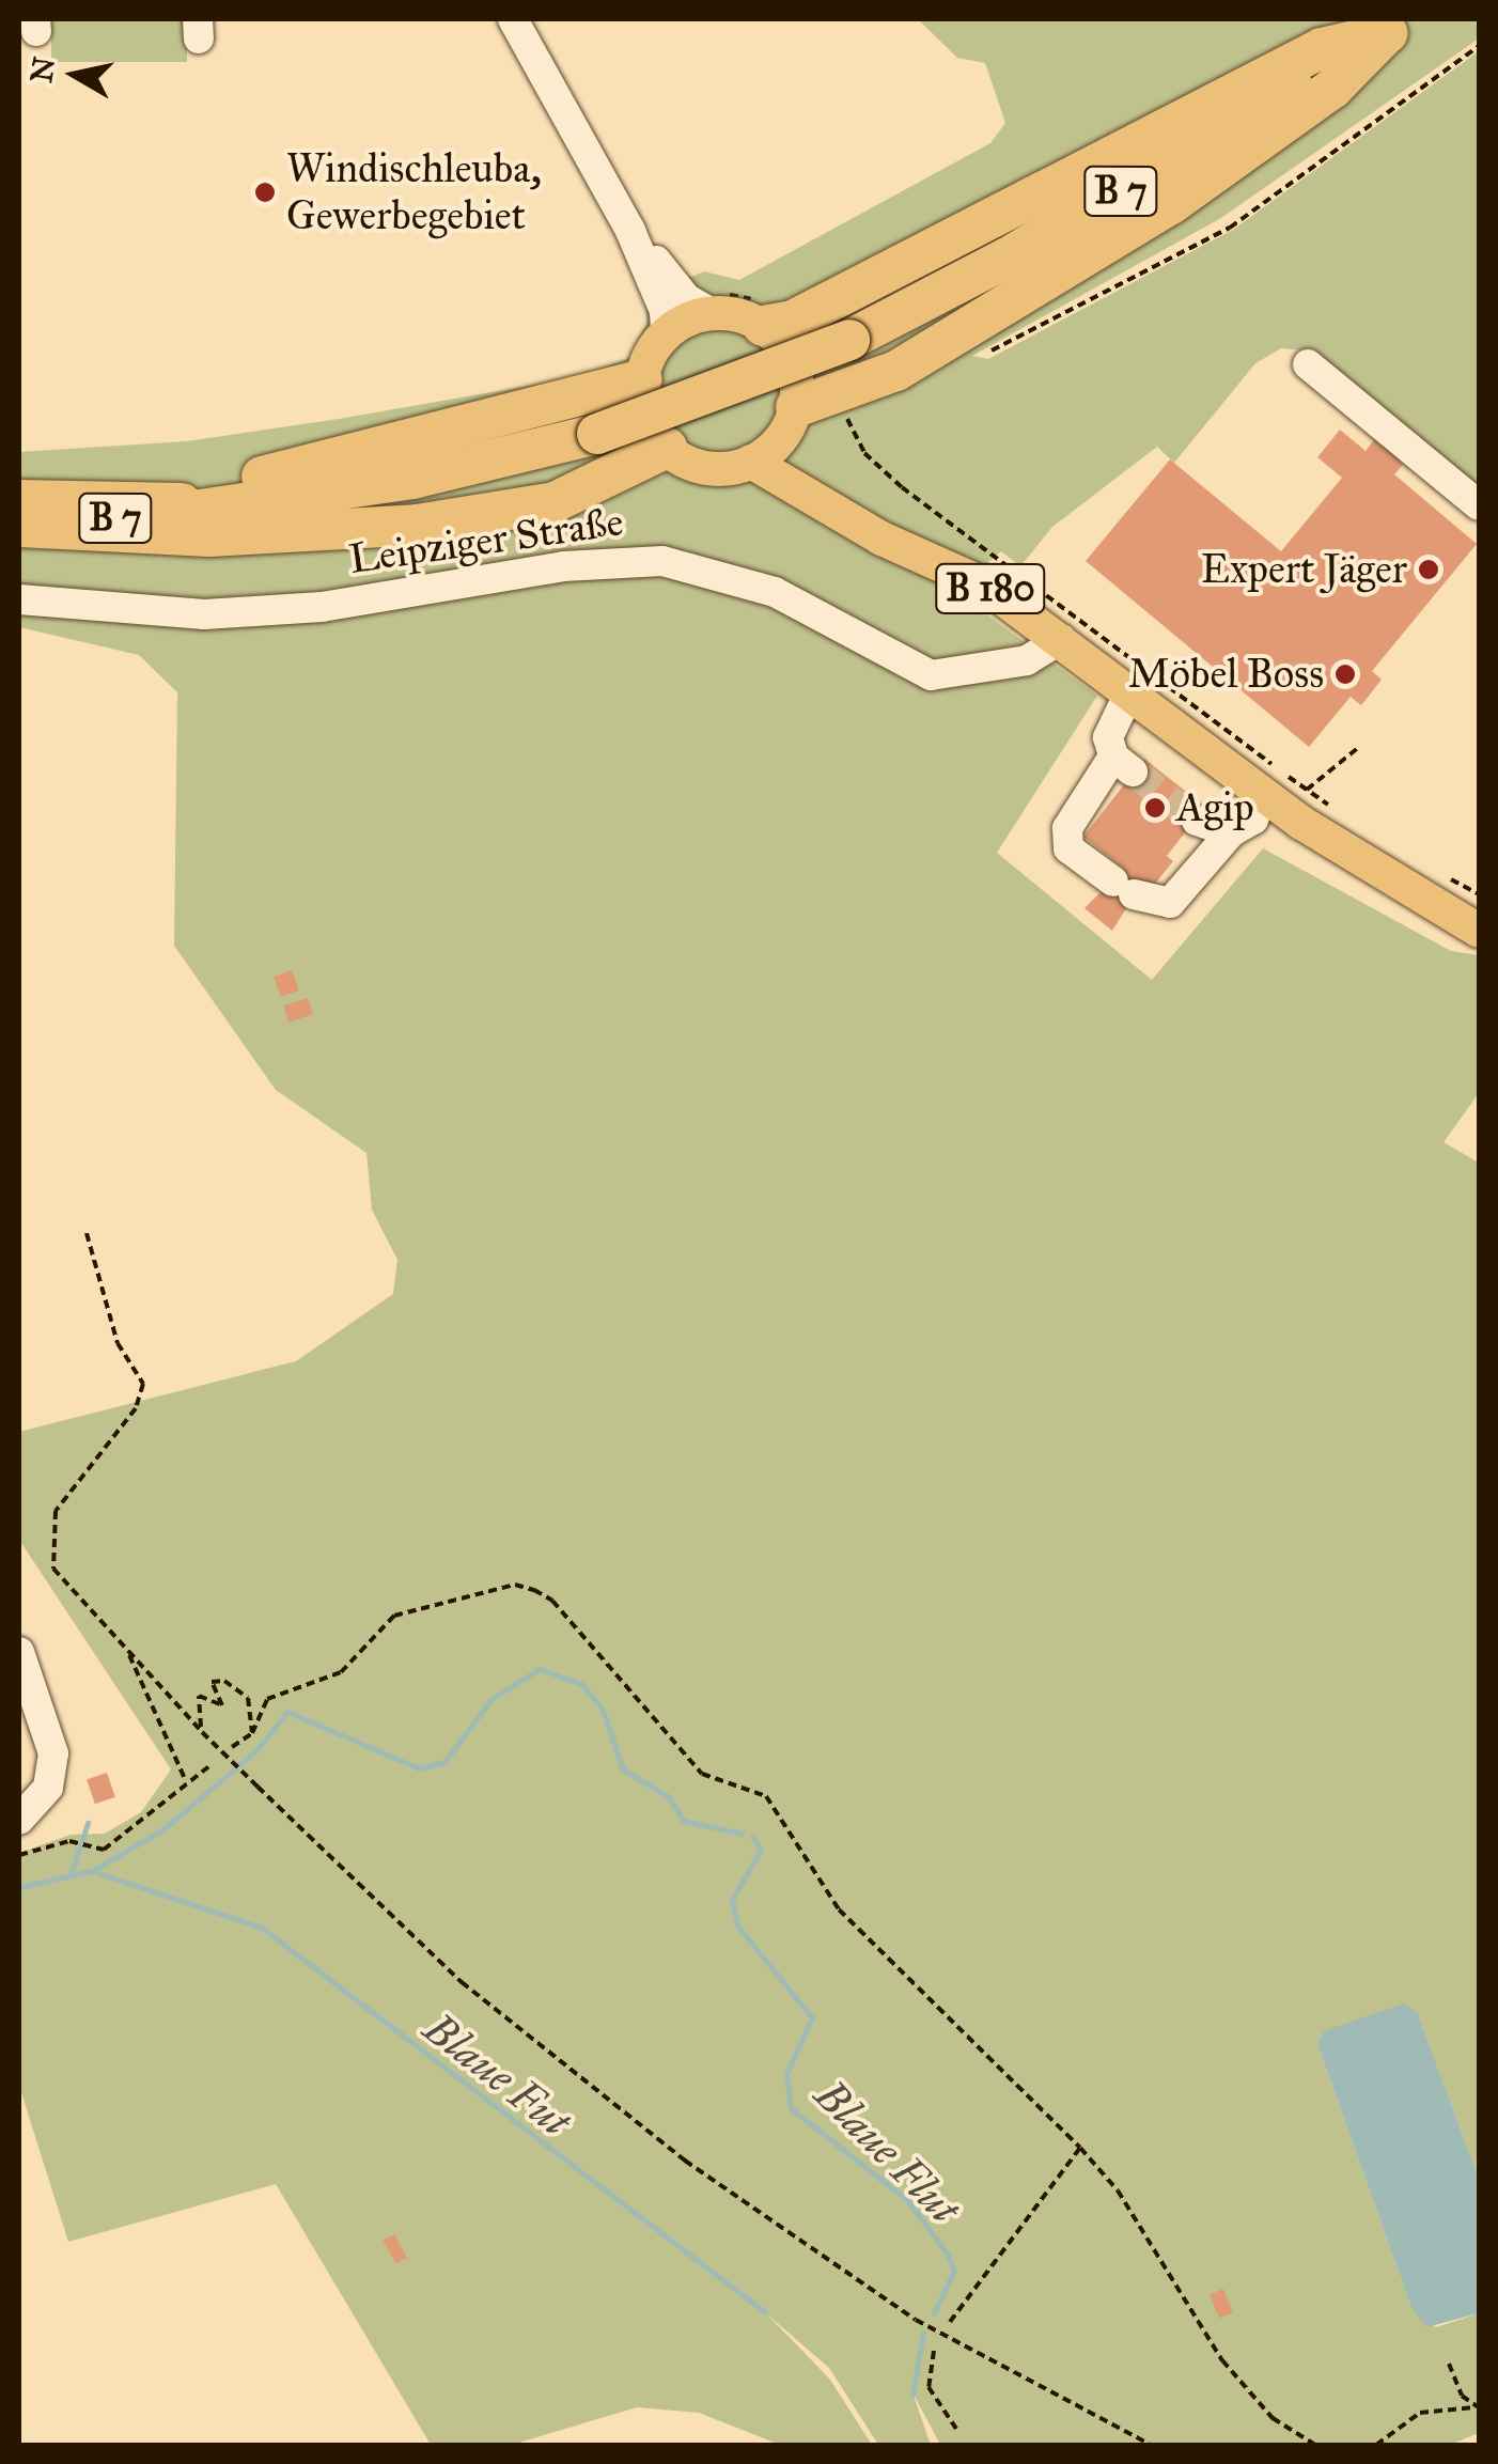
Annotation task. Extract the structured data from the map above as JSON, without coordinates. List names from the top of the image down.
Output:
{
  "streets": {
    "highway": ["B 7"],
    "main road": ["B 180"],
    "street": ["Leipziger Straße"]
  },
  "crossings": [
    ["Leipziger Straße", "B 180"]
  ],
  "water": ["Blaue Fut", "Blaue Flut"],
  "places": [
    "Windischleuba, Gewerbegebiet",
    "Expert Jäger",
    "Möbel Boss",
    "Agip"
  ],
  "north": "left"
}
